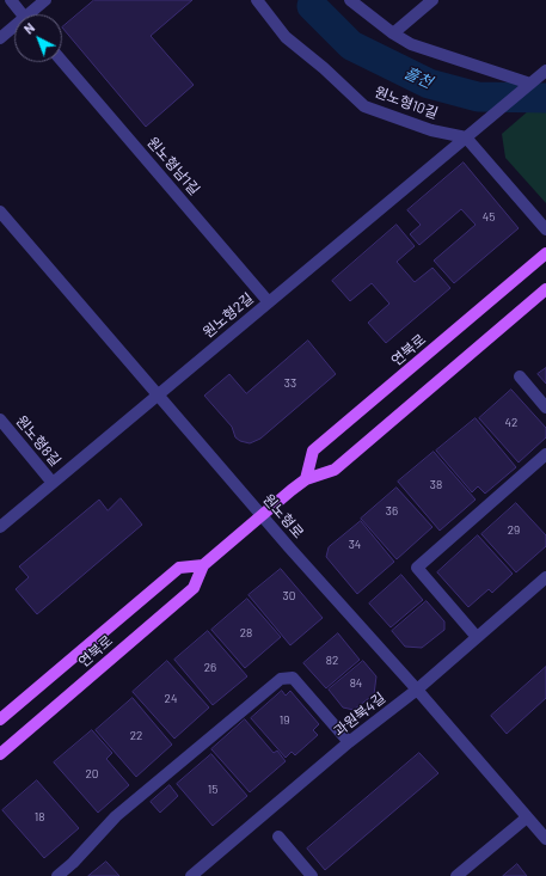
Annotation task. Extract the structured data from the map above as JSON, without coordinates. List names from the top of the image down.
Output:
{
  "streets": {
    "main road": ["연북로"],
    "street": [
      "원노형10길",
      "원노형남1길",
      "원노형2길",
      "원노형8길",
      "원노형로",
      "과원북4길"
    ]
  },
  "crossings": [
    ["원노형10길", "원노형2길"],
    ["원노형남1길", "원노형2길"],
    ["원노형2길", "원노형8길"],
    ["원노형2길", "원노형로"],
    ["연북로", "원노형로"],
    ["원노형로", "과원북4길"]
  ],
  "water": ["흘천"],
  "house_numbers": [
    "45",
    "33",
    "42",
    "38",
    "36",
    "29",
    "34",
    "30",
    "28",
    "82",
    "26",
    "84",
    "24",
    "19",
    "22",
    "20",
    "15",
    "18"
  ],
  "north": "top left"
}
